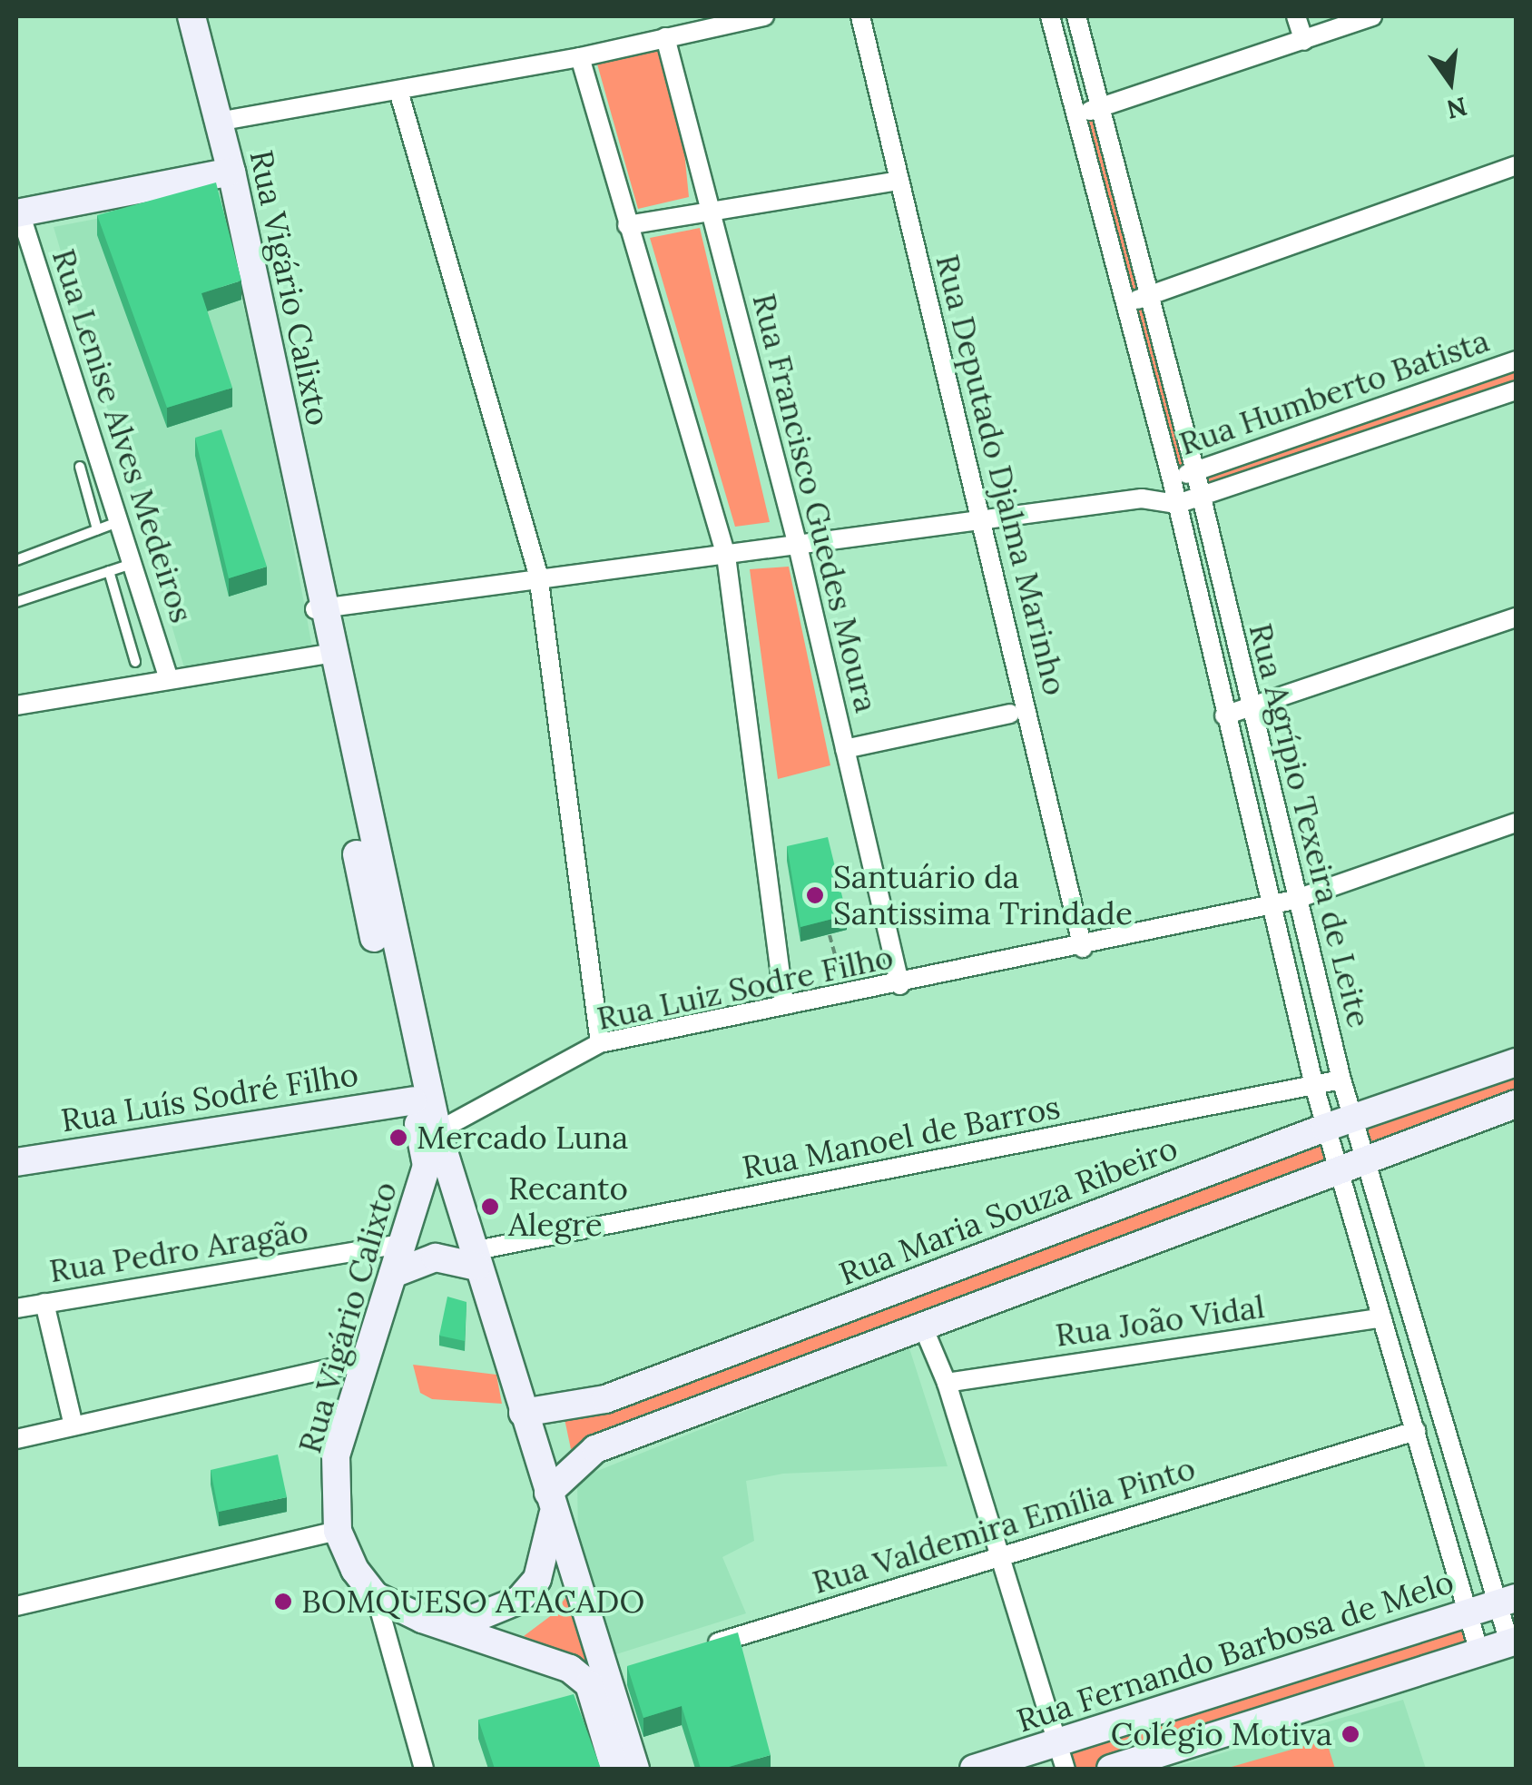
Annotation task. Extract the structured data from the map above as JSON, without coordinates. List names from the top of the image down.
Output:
{
  "streets": {
    "street": [
      "Rua Vigário Calixto",
      "Rua Humberto Batista",
      "Rua Lenise Alves Medeiros",
      "Rua Deputado Djalma Marinho",
      "Rua Francisco Guedes Moura",
      "Rua Agrípio Texeira de Leite",
      "Rua Luiz Sodre Filho",
      "Rua Luís Sodré Filho",
      "Rua Manoel de Barros",
      "Rua Maria Souza Ribeiro",
      "Rua Pedro Aragão",
      "Rua João Vidal",
      "Rua Valdemira Emília Pinto",
      "Rua Fernando Barbosa de Melo"
    ]
  },
  "crossings": [
    ["Rua Vigário Calixto", "Rua Luiz Sodre Filho"],
    ["Rua Vigário Calixto", "Rua Luís Sodré Filho"],
    ["Rua Vigário Calixto", "Rua Manoel de Barros"],
    ["Rua Vigário Calixto", "Rua Maria Souza Ribeiro"],
    ["Rua Vigário Calixto", "Rua Pedro Aragão"],
    ["Rua Humberto Batista", "Rua Agrípio Texeira de Leite"],
    ["Rua Deputado Djalma Marinho", "Rua Luiz Sodre Filho"],
    ["Rua Francisco Guedes Moura", "Rua Luiz Sodre Filho"],
    ["Rua Agrípio Texeira de Leite", "Rua Luiz Sodre Filho"],
    ["Rua Agrípio Texeira de Leite", "Rua Manoel de Barros"],
    ["Rua Agrípio Texeira de Leite", "Rua Maria Souza Ribeiro"],
    ["Rua Agrípio Texeira de Leite", "Rua João Vidal"],
    ["Rua Agrípio Texeira de Leite", "Rua Valdemira Emília Pinto"],
    ["Rua Agrípio Texeira de Leite", "Rua Fernando Barbosa de Melo"]
  ],
  "places": [
    "Santuário da Santissima Trindade",
    "Mercado Luna",
    "Recanto Alegre",
    "BOMQUESO ATACADO",
    "Colégio Motiva"
  ],
  "north": "bottom"
}
